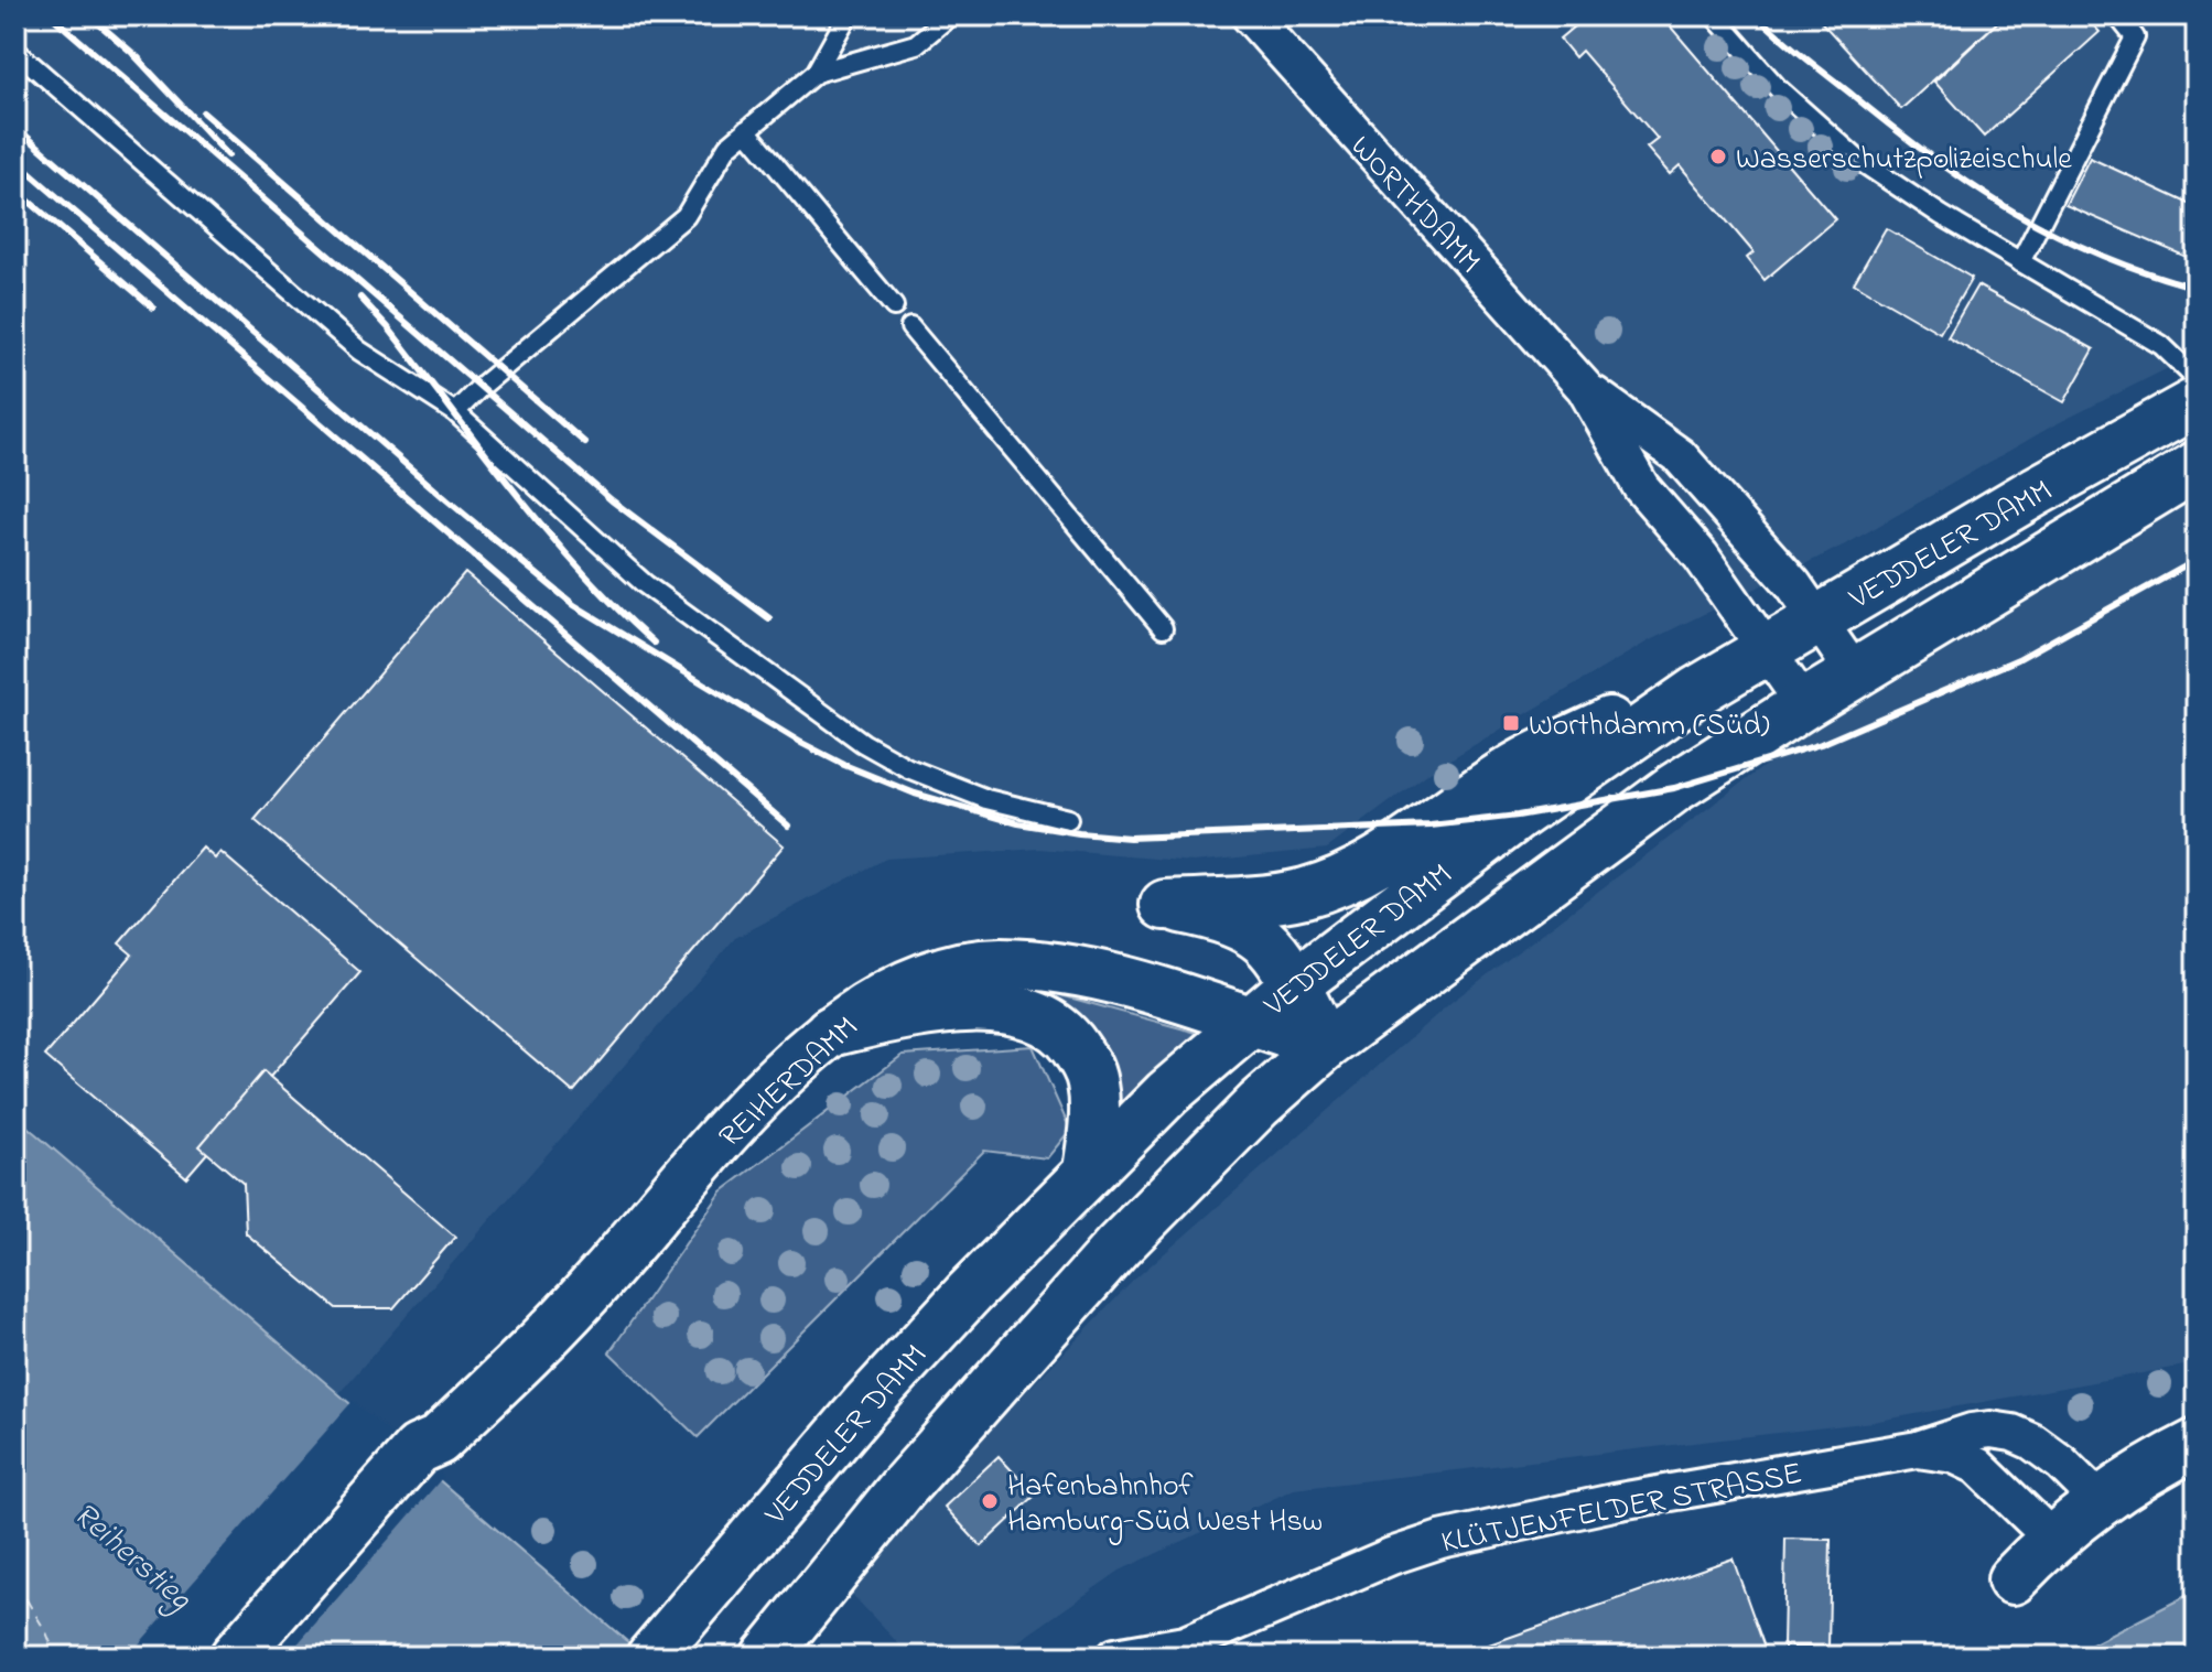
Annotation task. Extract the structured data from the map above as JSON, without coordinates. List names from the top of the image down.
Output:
{
  "streets": {
    "main road": ["VEDDELER DAMM", "REIHERDAMM"],
    "street": ["WORTHDAMM", "KLÜTJENFELDER STRASSE"]
  },
  "crossings": [
    ["WORTHDAMM", "VEDDELER DAMM"],
    ["VEDDELER DAMM", "REIHERDAMM"]
  ],
  "water": ["Reiherstieg"],
  "places": {
    "other": ["Wasserschutzpolizeischule", "Hafenbahnhof Hamburg-Süd West Hsw"],
    "transit": ["Worthdamm (Süd)"]
  }
}
